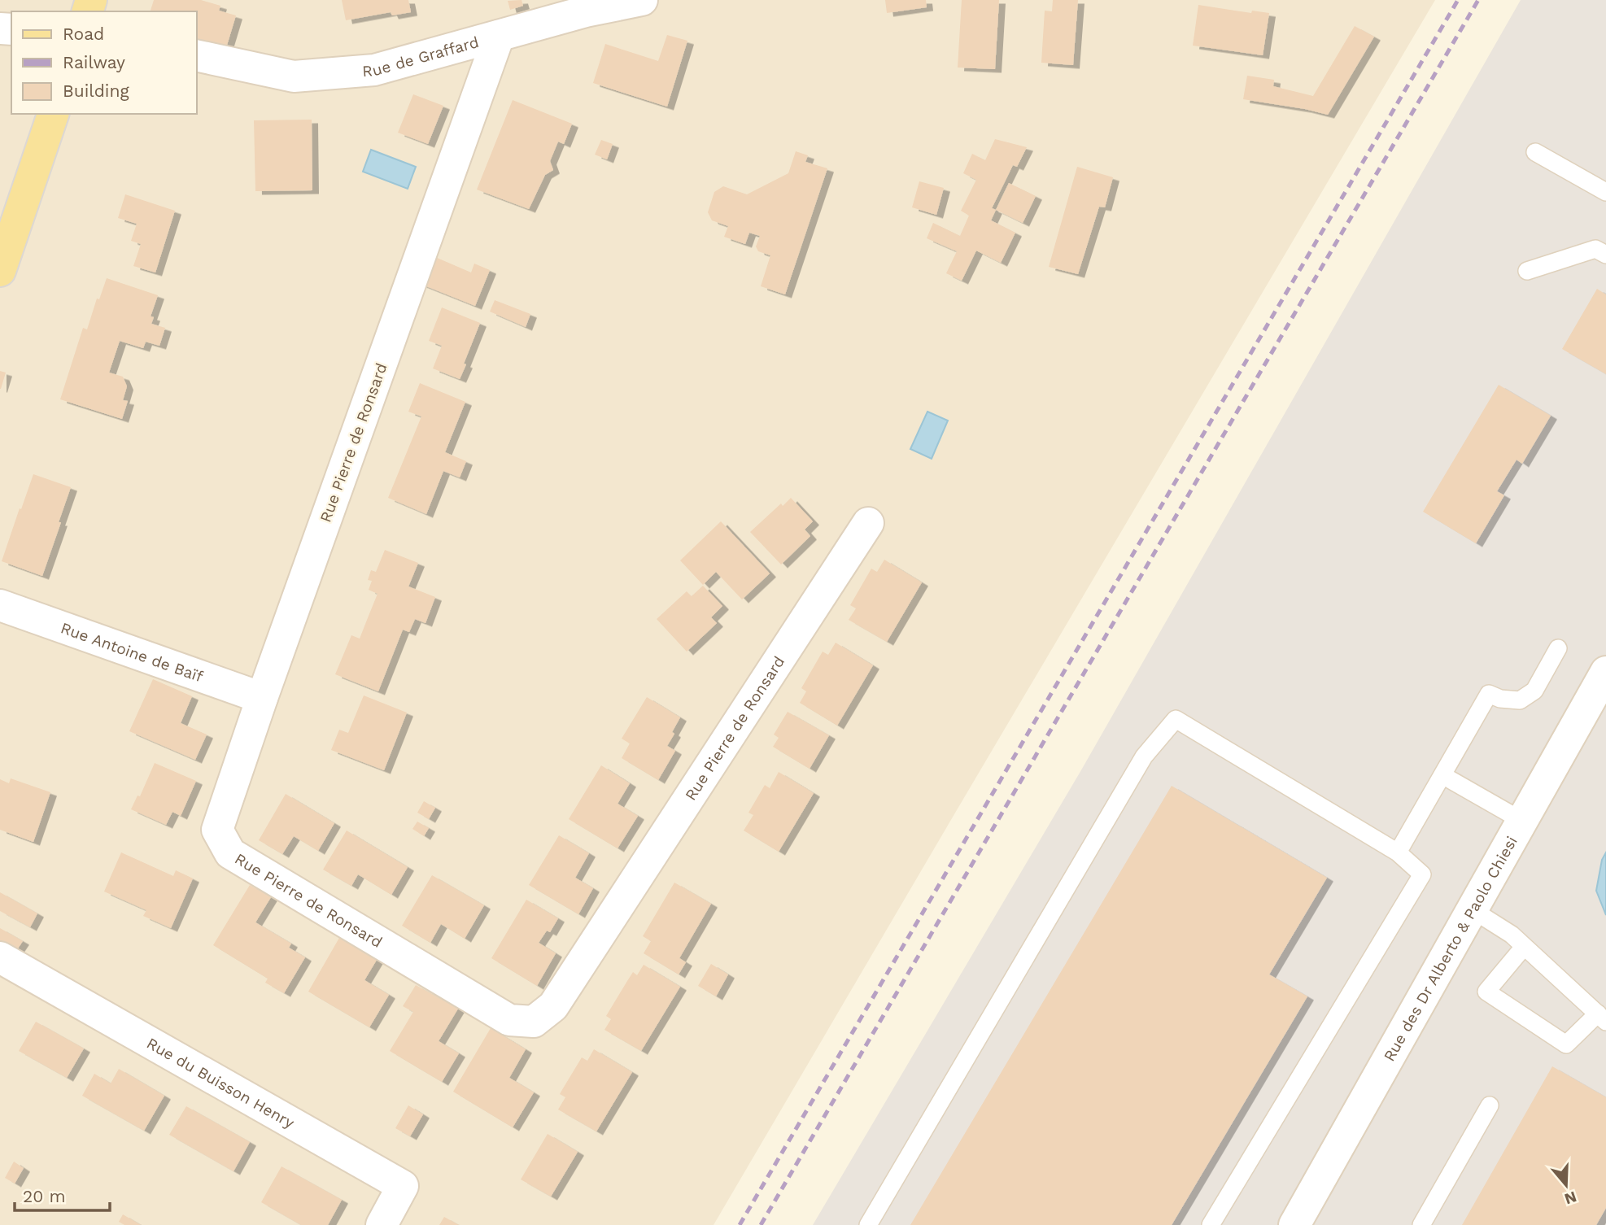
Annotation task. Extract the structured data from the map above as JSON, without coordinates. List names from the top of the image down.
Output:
{
  "streets": {
    "street": [
      "Rue de Graffard",
      "Rue Pierre de Ronsard",
      "Rue Antoine de Baïf",
      "Rue des Dr Alberto & Paolo Chiesi",
      "Rue du Buisson Henry"
    ]
  },
  "crossings": [
    ["Rue de Graffard", "Rue Pierre de Ronsard"],
    ["Rue Pierre de Ronsard", "Rue Antoine de Baïf"]
  ],
  "legend": ["Road", "Railway", "Building"],
  "scale_bar": "20 m",
  "north": "bottom"
}
